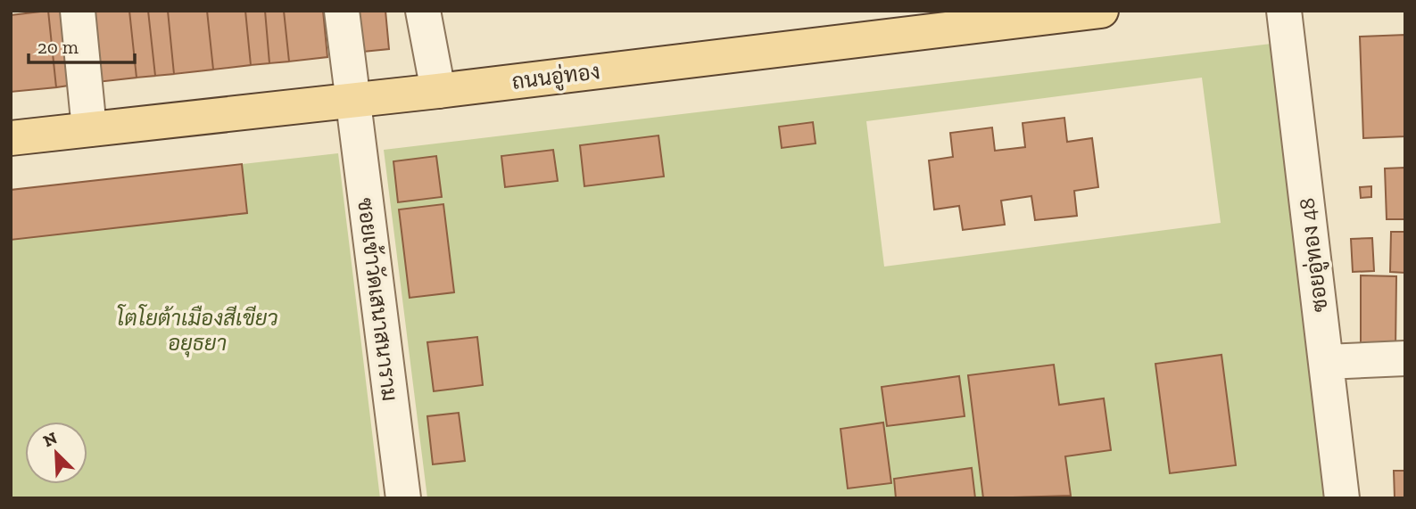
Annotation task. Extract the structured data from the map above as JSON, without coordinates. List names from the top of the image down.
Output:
{
  "streets": {
    "main road": ["ถนนอู่ทอง"],
    "street": ["ซอยอู่ทอง 48", "ซอยเข้าวัดเสนาสนาราม"]
  },
  "crossings": [
    ["ถนนอู่ทอง", "ซอยเข้าวัดเสนาสนาราม"]
  ],
  "parks": ["โตโยต้าเมืองสีเขียว อยุธยา"],
  "scale_bar": "20 m",
  "north": "top left"
}
